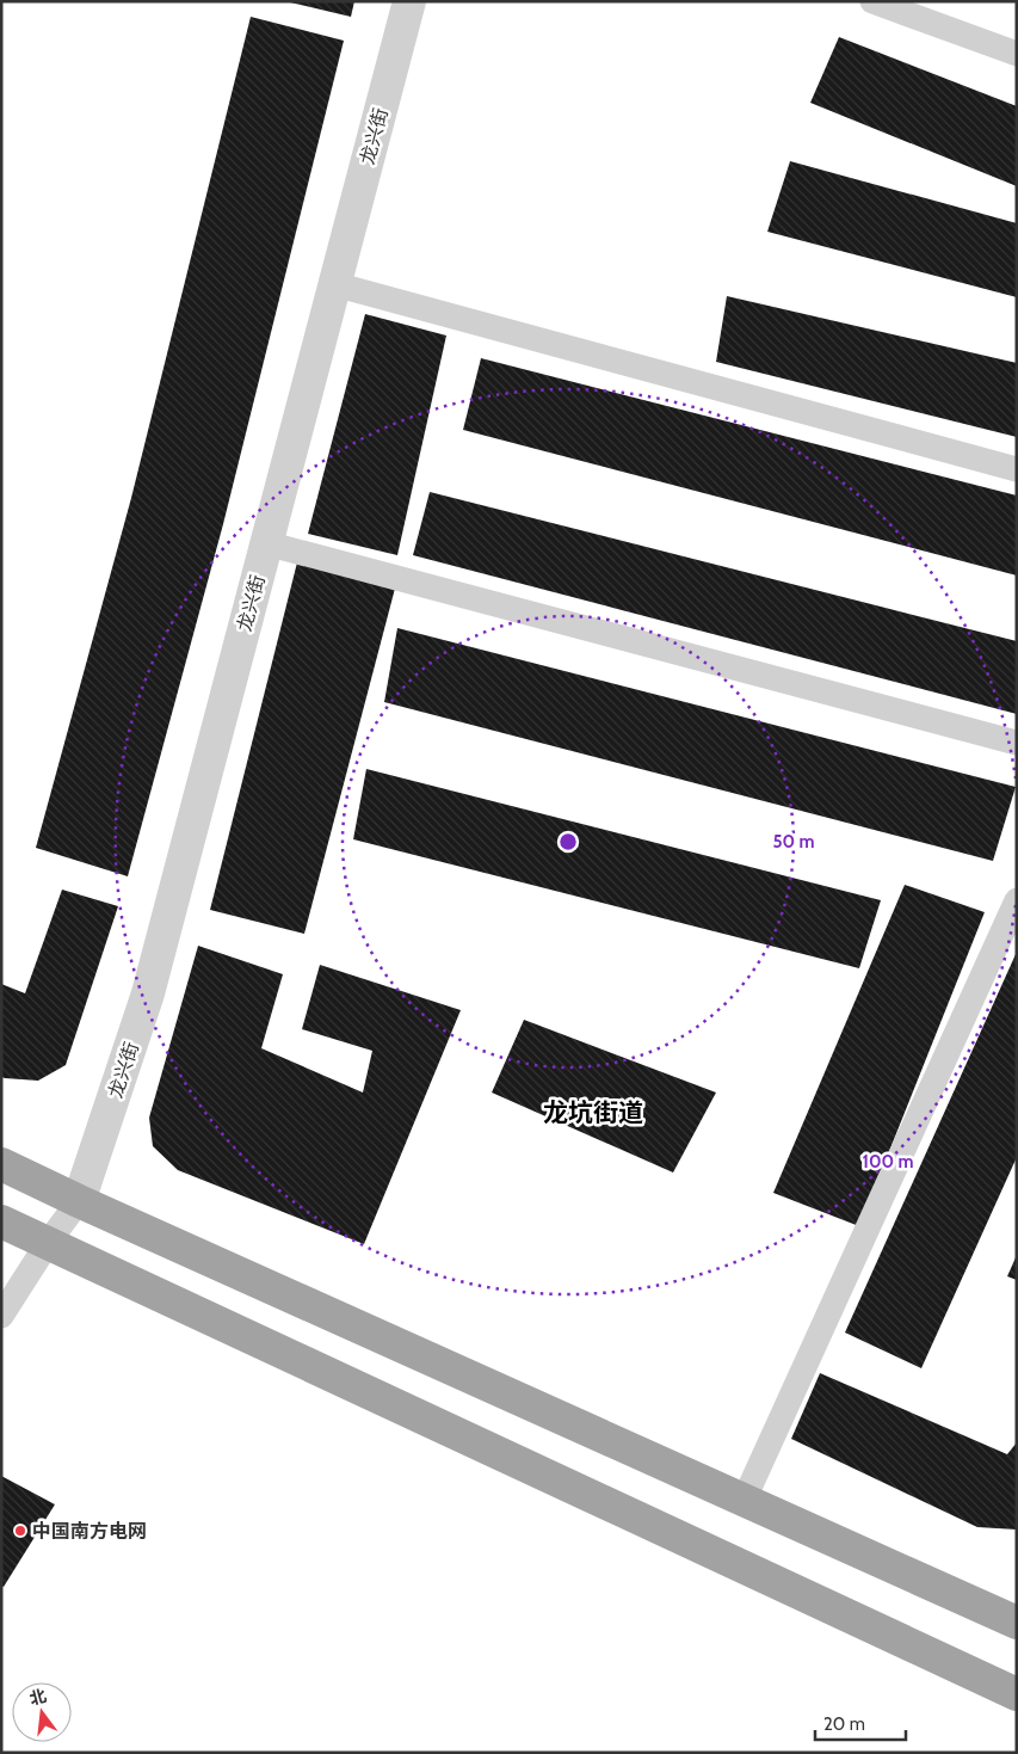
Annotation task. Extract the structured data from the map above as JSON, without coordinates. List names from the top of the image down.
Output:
{
  "streets": {
    "street": ["龙兴街"]
  },
  "districts": ["龙坑街道"],
  "places": ["中国南方电网"],
  "scale_bar": "20 m",
  "north": "top",
  "rings": ["50 m", "100 m"]
}
